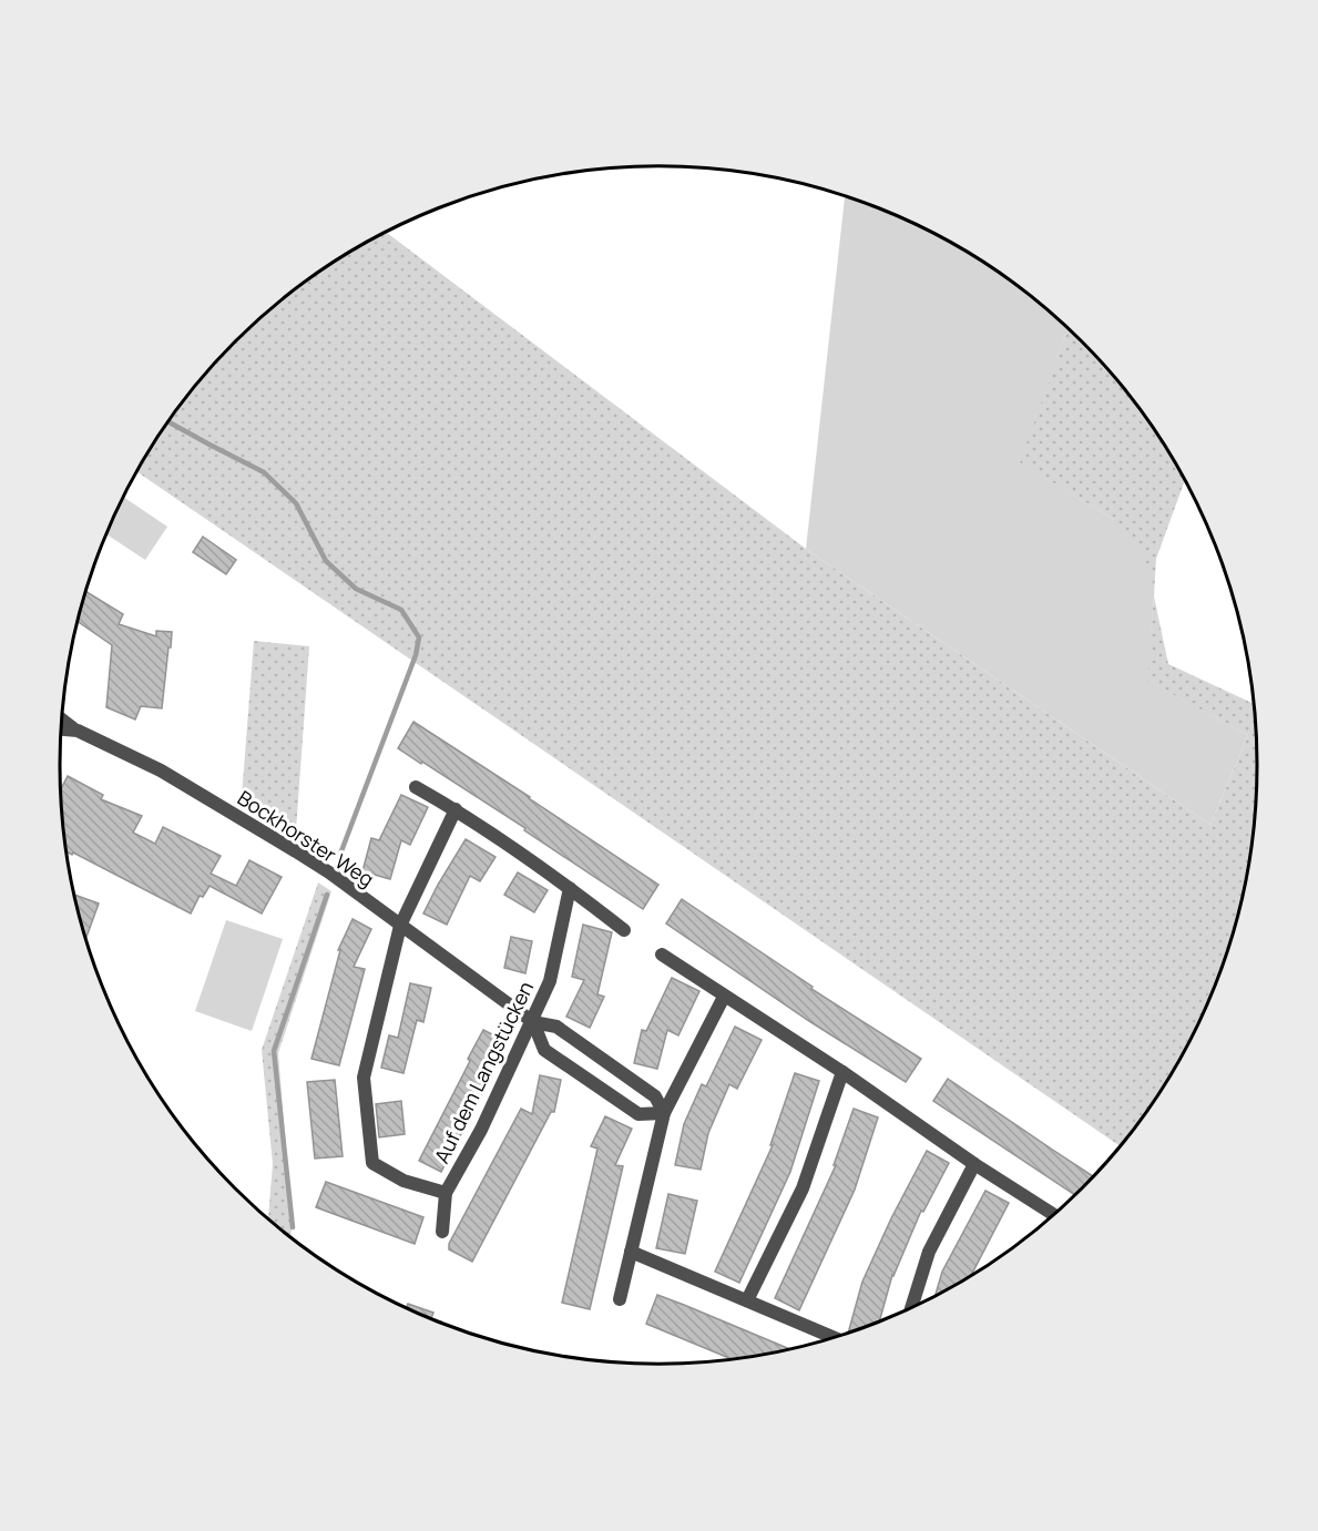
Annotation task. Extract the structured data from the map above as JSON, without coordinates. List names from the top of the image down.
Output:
{
  "streets": {
    "street": ["Bockhorster Weg", "Auf dem Langstücken"]
  },
  "crossings": [
    ["Bockhorster Weg", "Auf dem Langstücken"]
  ]
}
